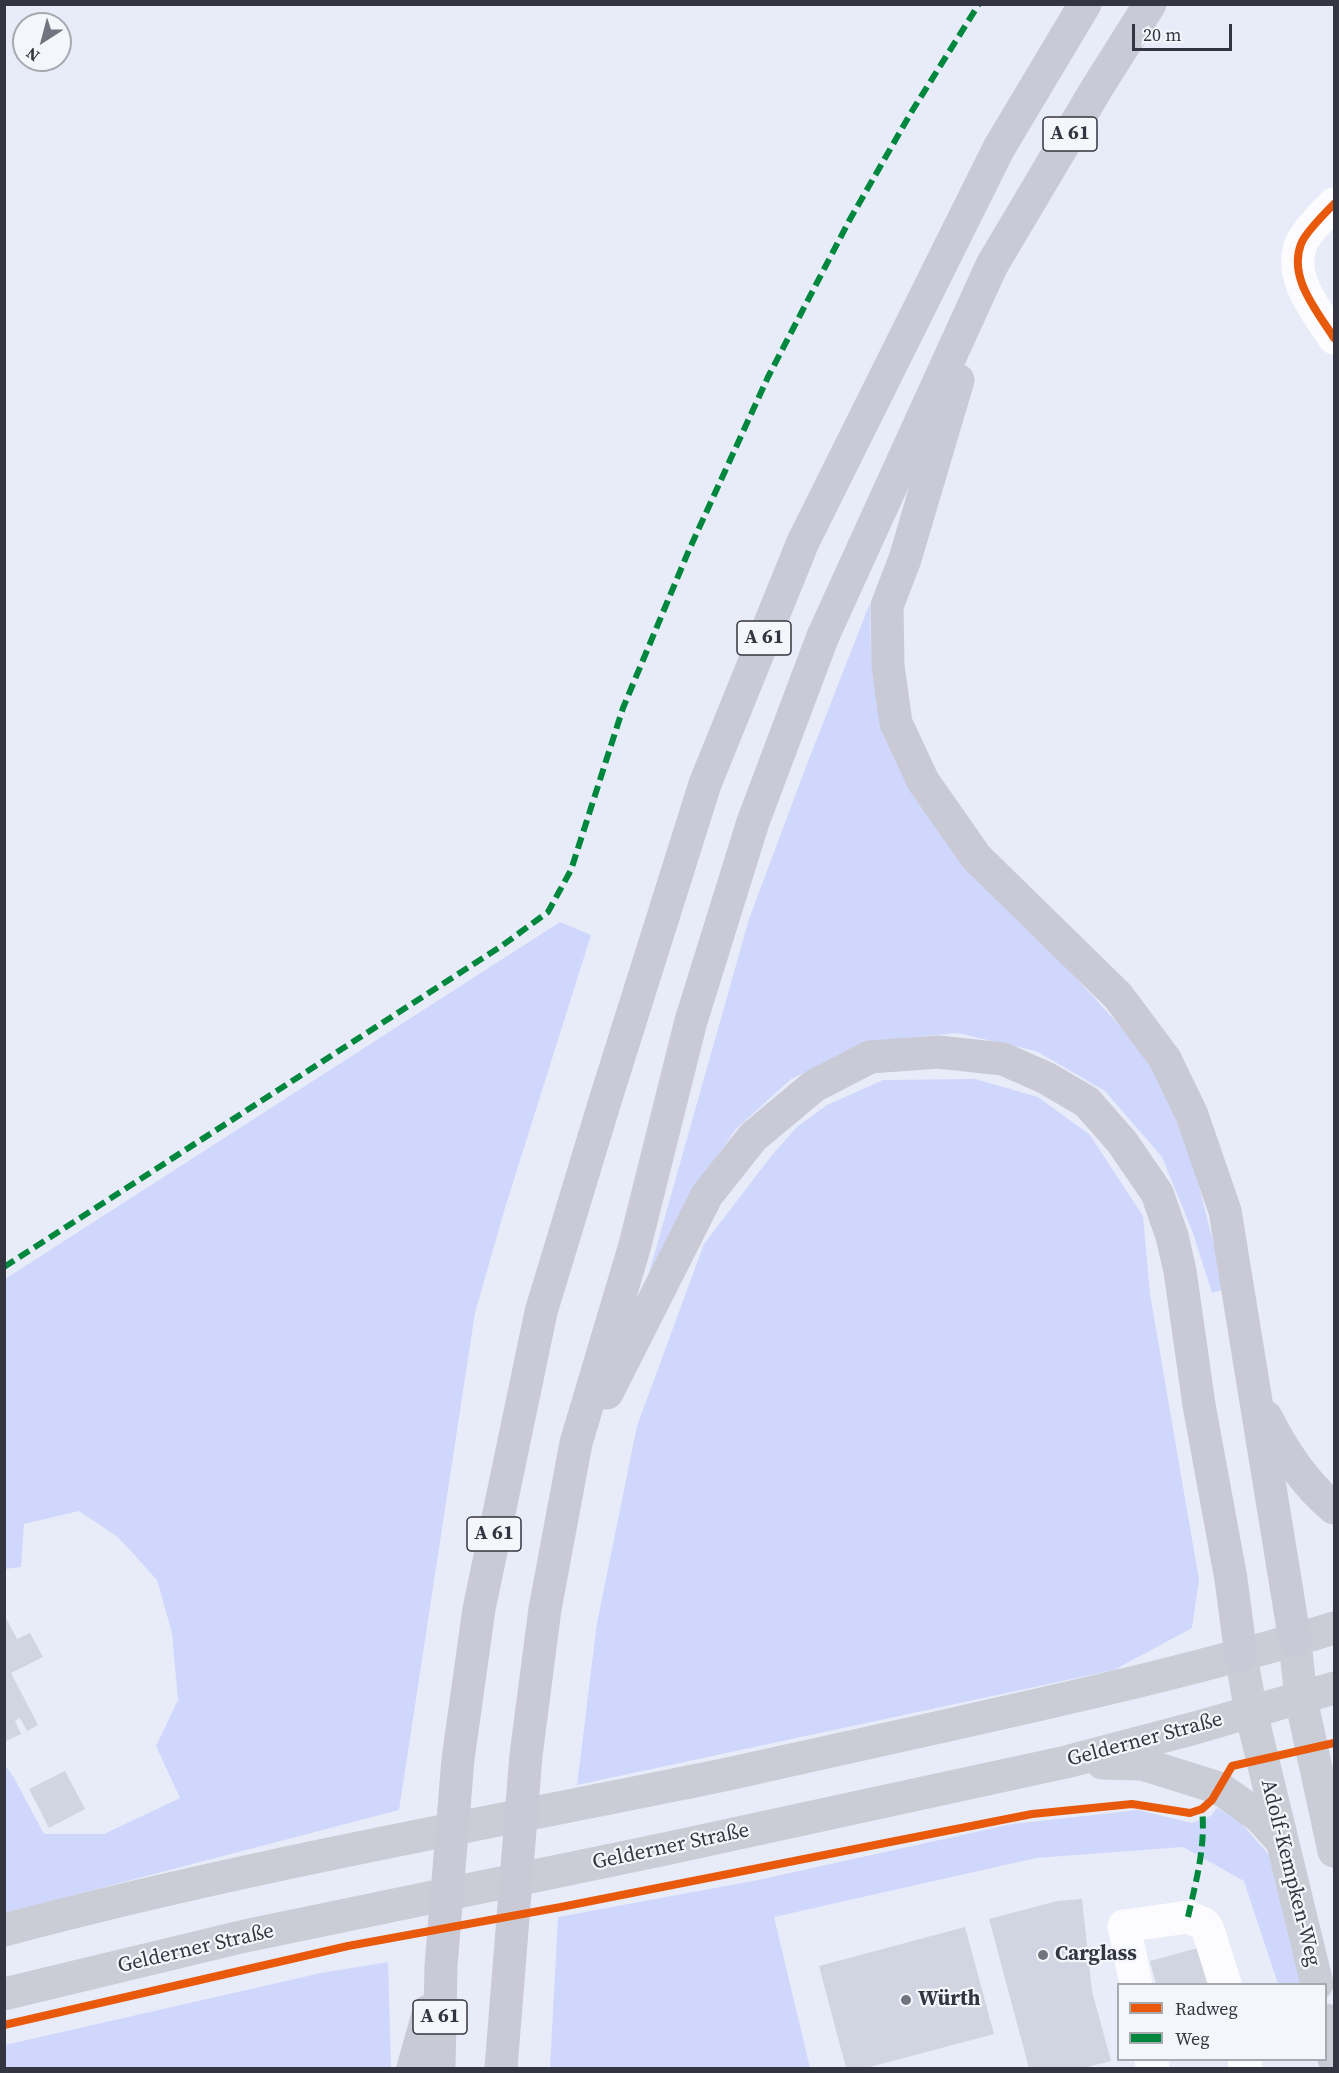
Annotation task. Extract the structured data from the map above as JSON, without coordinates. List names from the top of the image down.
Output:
{
  "streets": {
    "highway": ["A 61"],
    "main road": ["Gelderner Straße", "Adolf-Kempken-Weg"]
  },
  "crossings": [
    ["Gelderner Straße", "Adolf-Kempken-Weg"]
  ],
  "places": ["Carglass", "Würth"],
  "legend": ["Radweg", "Weg"],
  "scale_bar": "20 m",
  "north": "bottom left"
}
